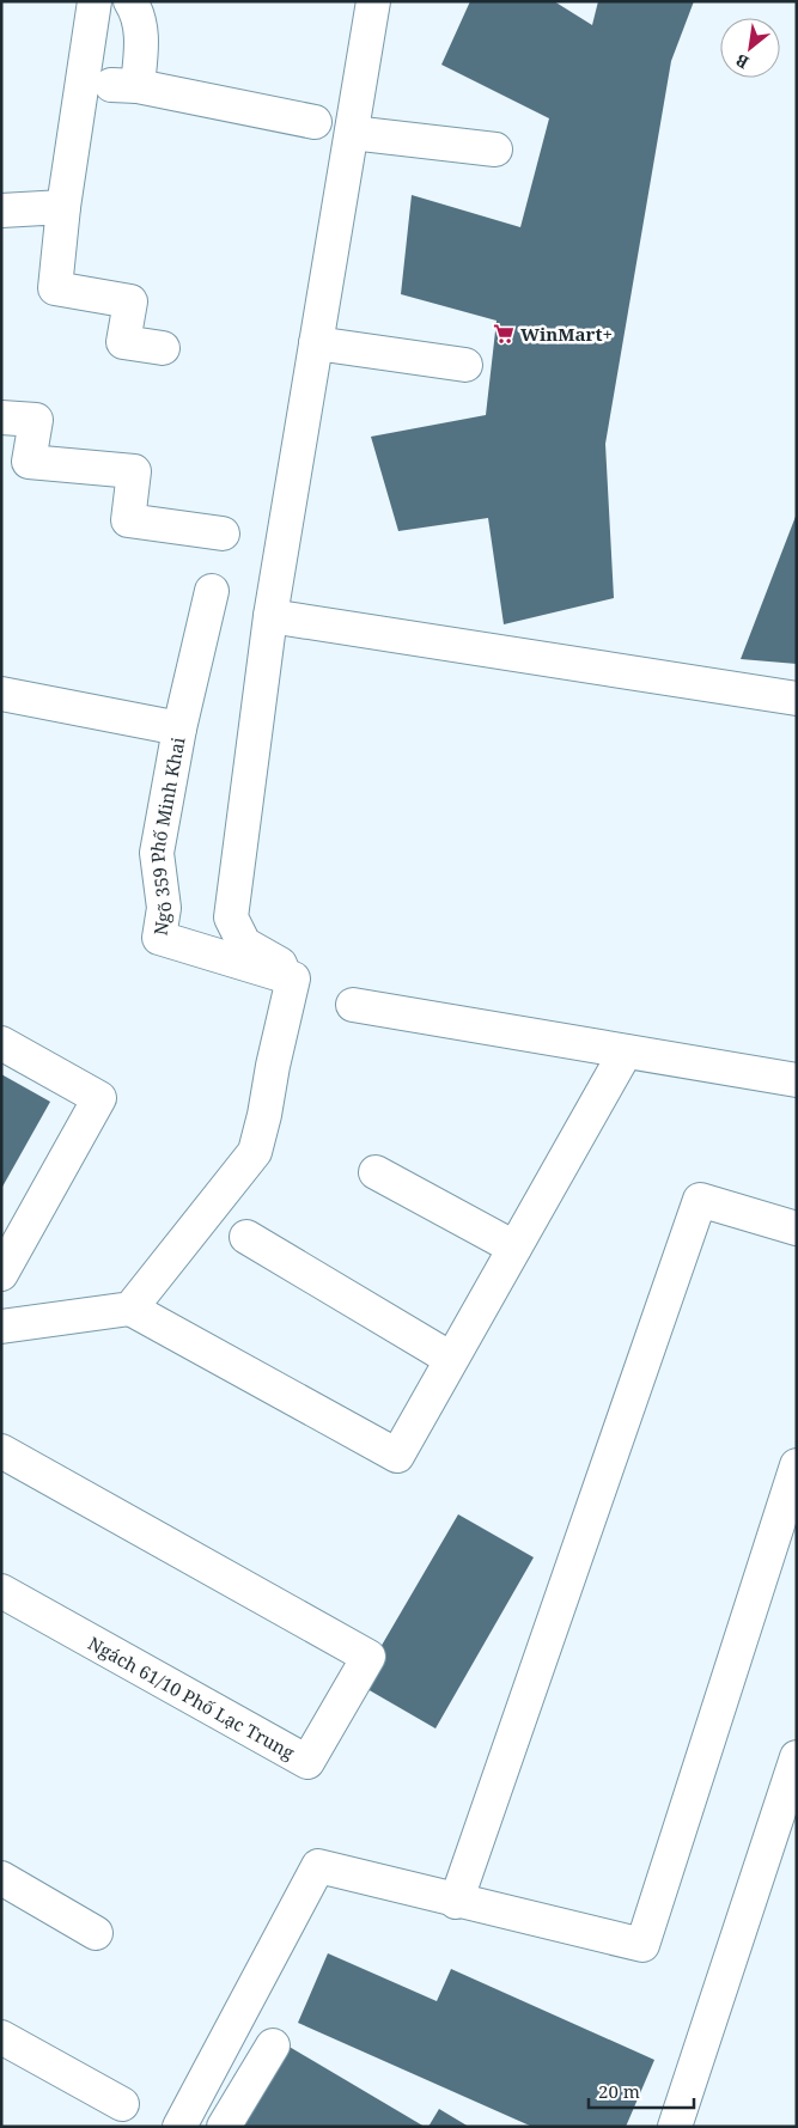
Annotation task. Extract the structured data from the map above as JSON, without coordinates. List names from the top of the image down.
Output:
{
  "streets": {
    "street": ["Ngõ 359 Phố Minh Khai", "Ngách 61/10 Phố Lạc Trung"]
  },
  "places": {
    "supermarket": ["WinMart+"]
  },
  "scale_bar": "20 m",
  "north": "bottom left"
}
